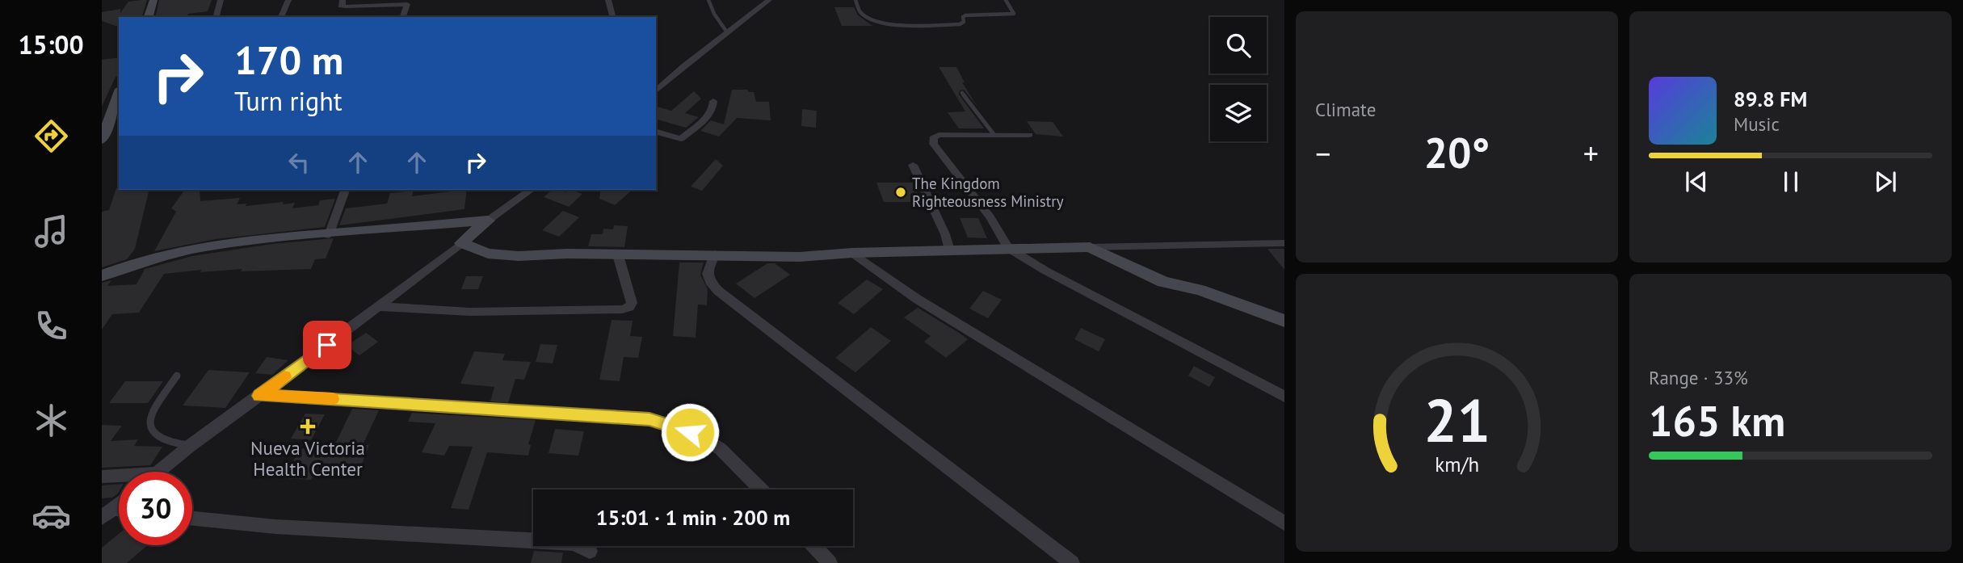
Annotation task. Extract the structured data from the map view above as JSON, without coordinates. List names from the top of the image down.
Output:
{
  "places": {
    "other": ["The Kingdom Righteousness Ministry"],
    "health": ["Nueva Victoria Health Center"]
  },
  "page": {
    "tabs": "15:00",
    "tile": [
      "Climate",
      ["Range · 33%", "165 km"]
    ],
    "turn": ["170 m", "Turn right"],
    "song": ["89.8 FM", "Music"],
    "heat": ["−", "20°", "+"],
    "limit": "30",
    "trip": "15:01 · 1 min · 200 m",
    "gauge": ["21", "km/h"]
  }
}
